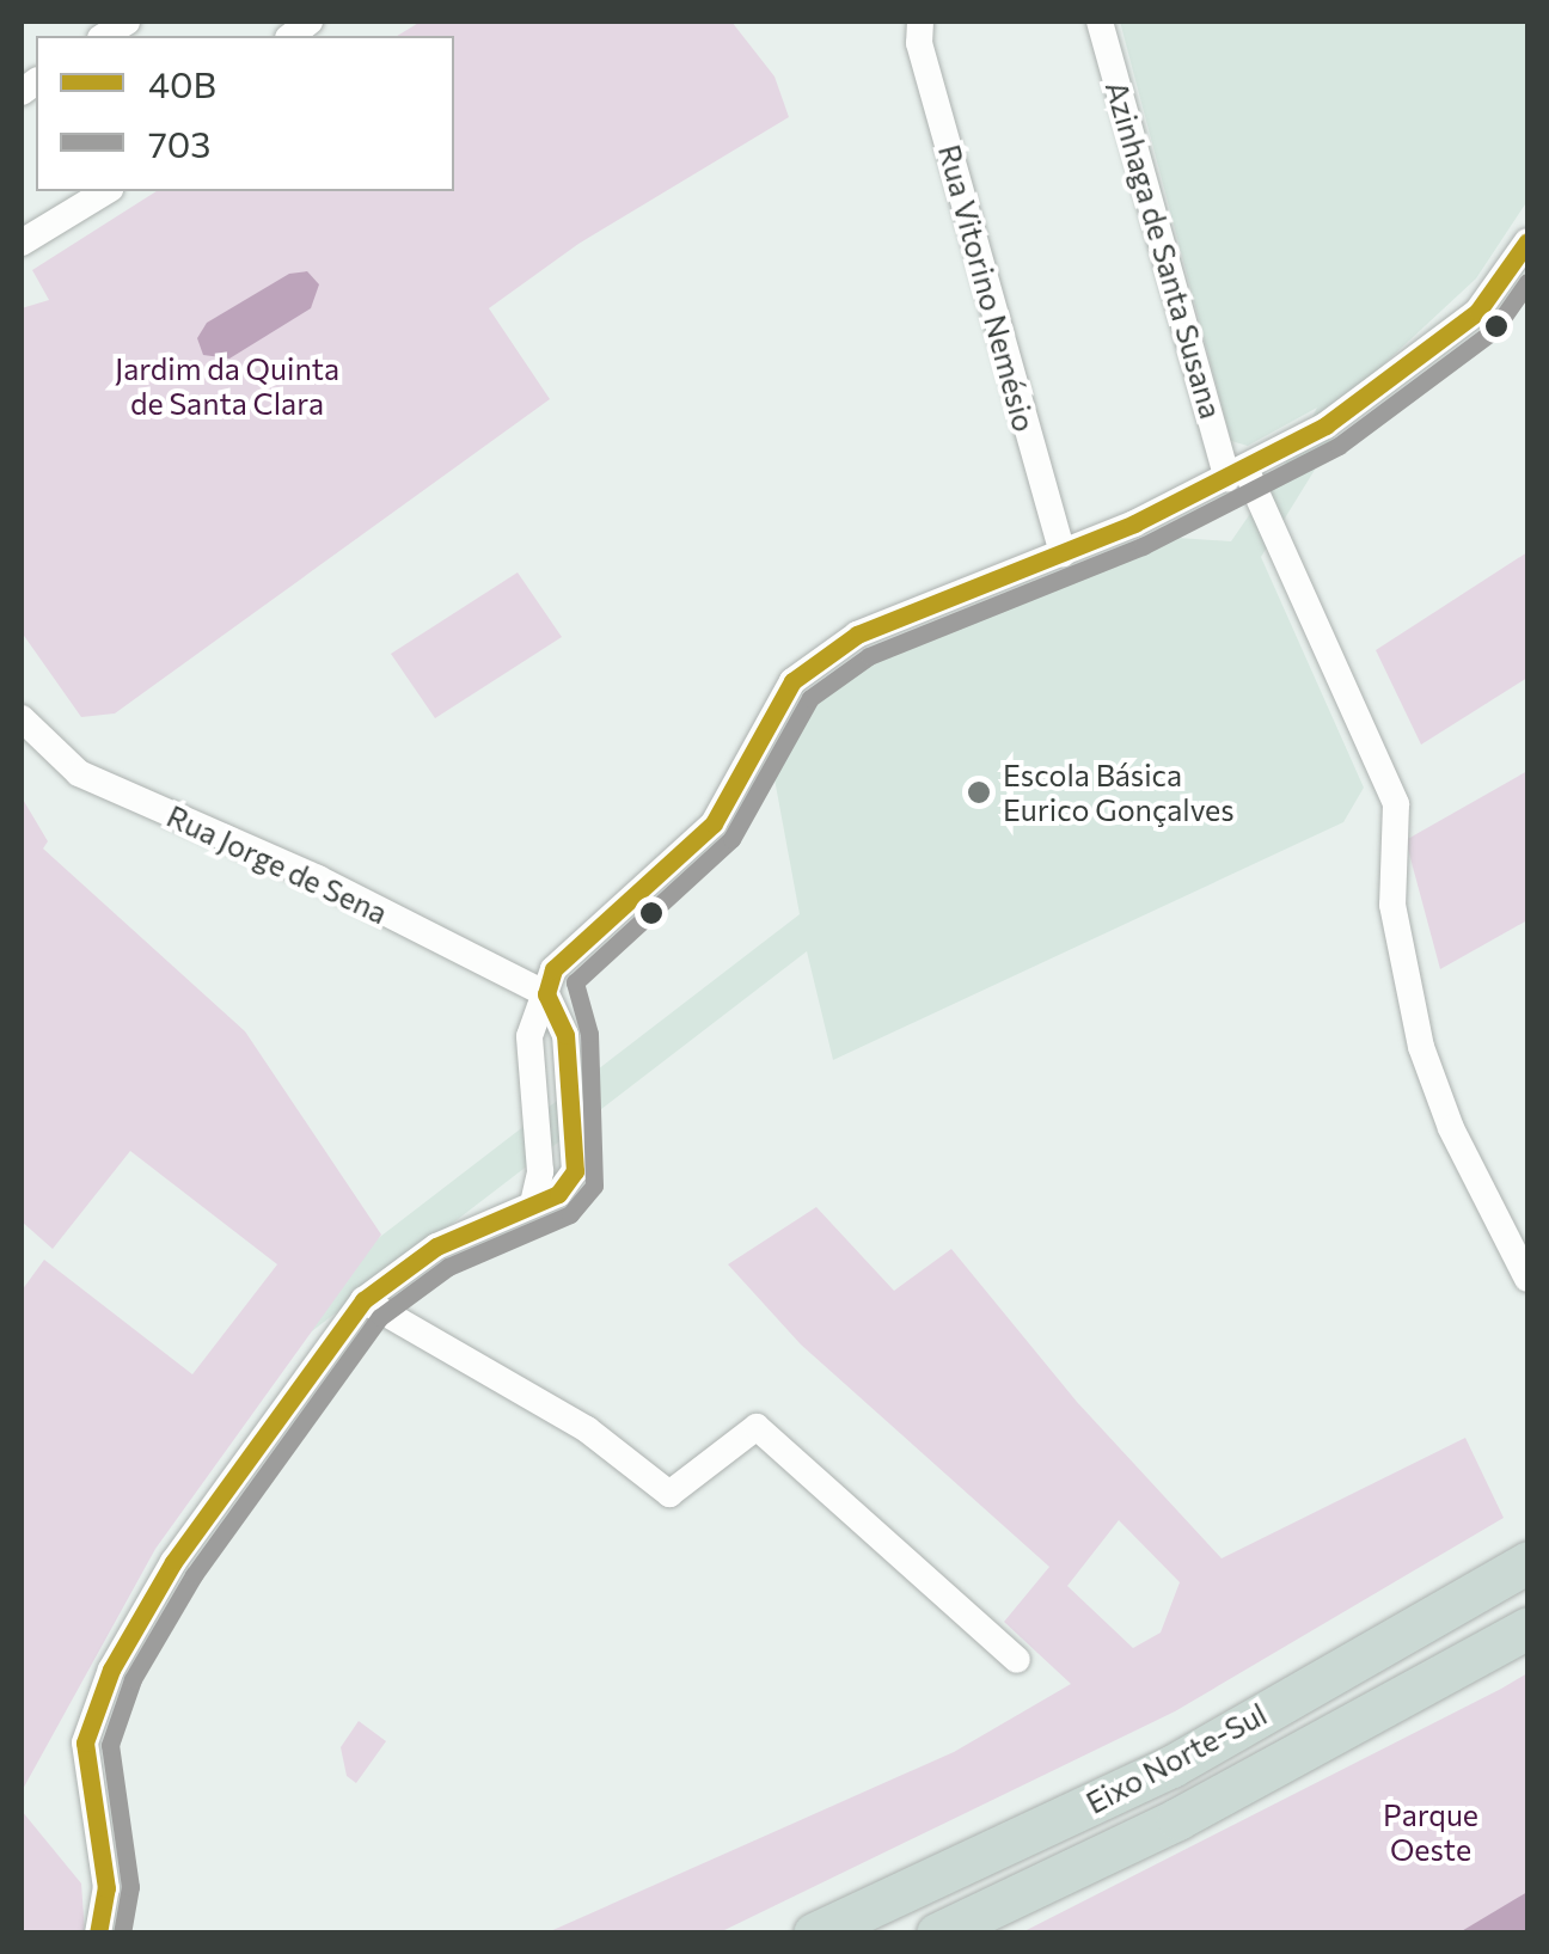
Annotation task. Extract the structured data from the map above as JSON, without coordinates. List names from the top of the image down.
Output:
{
  "streets": {
    "highway": ["Eixo Norte-Sul"],
    "street": ["Azinhaga de Santa Susana", "Rua Vitorino Nemésio", "Rua Jorge de Sena"]
  },
  "parks": ["Jardim da Quinta de Santa Clara", "Parque Oeste"],
  "places": ["Escola Básica Eurico Gonçalves"],
  "lines": ["transit line 40B", "transit line 703"],
  "legend": ["40B", "703"]
}
